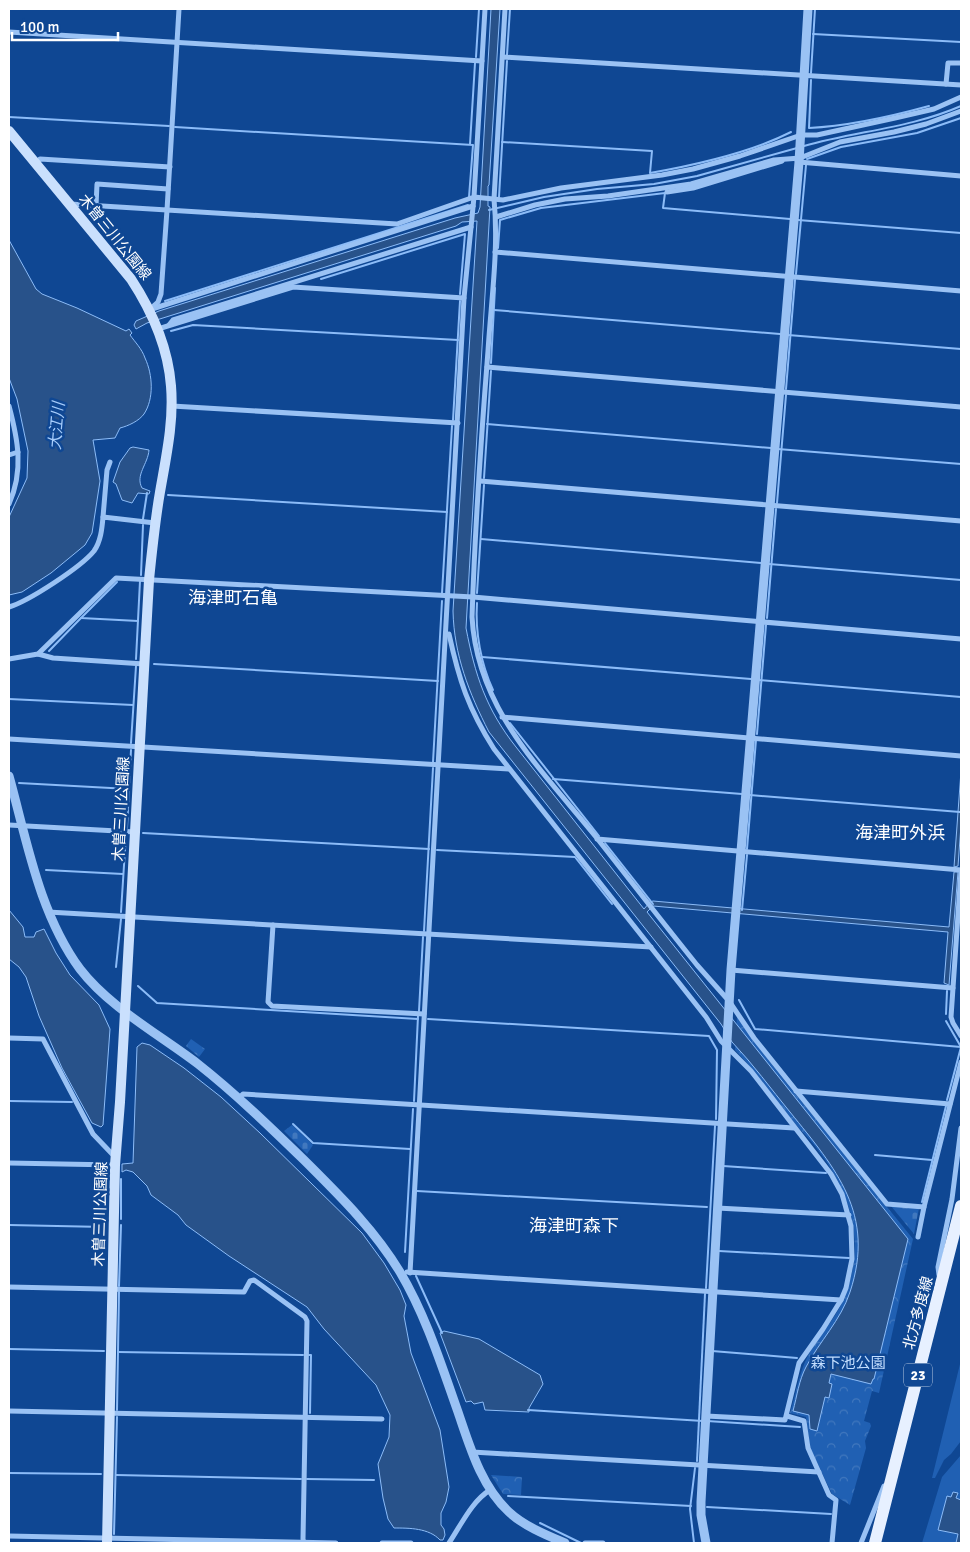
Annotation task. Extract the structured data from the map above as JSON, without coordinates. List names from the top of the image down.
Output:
{
  "streets": {
    "main road": ["木曽三川公園線", "北方多度線", "23"]
  },
  "districts": ["海津町石亀", "海津町外浜", "海津町森下"],
  "water": ["大江川"],
  "parks": ["森下池公園"],
  "scale_bar": "100 m"
}
